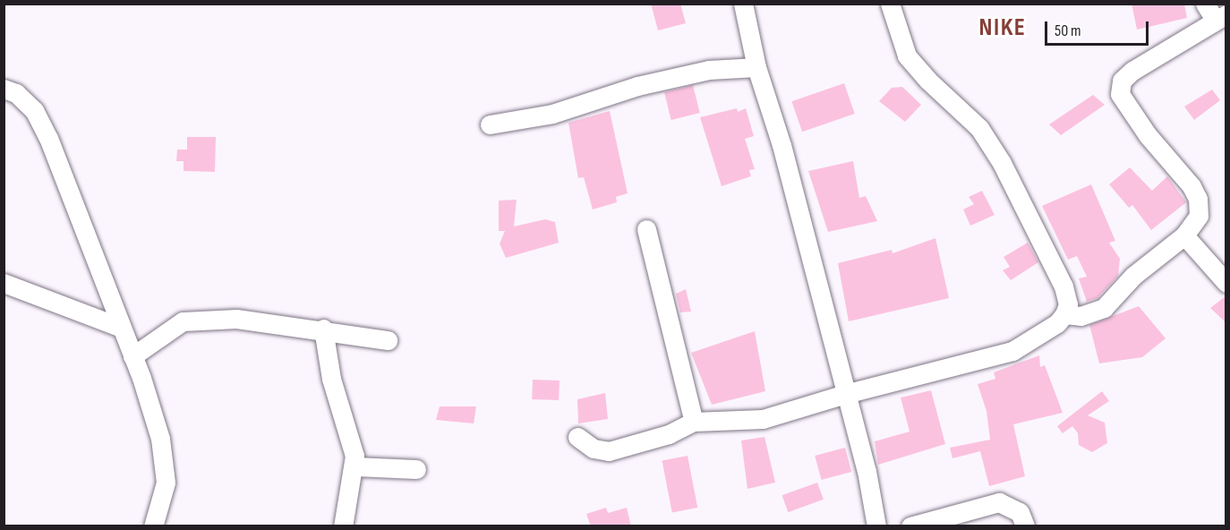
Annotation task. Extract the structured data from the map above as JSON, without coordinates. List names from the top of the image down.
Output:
{
  "districts": ["NIKE"],
  "scale_bar": "50 m"
}
